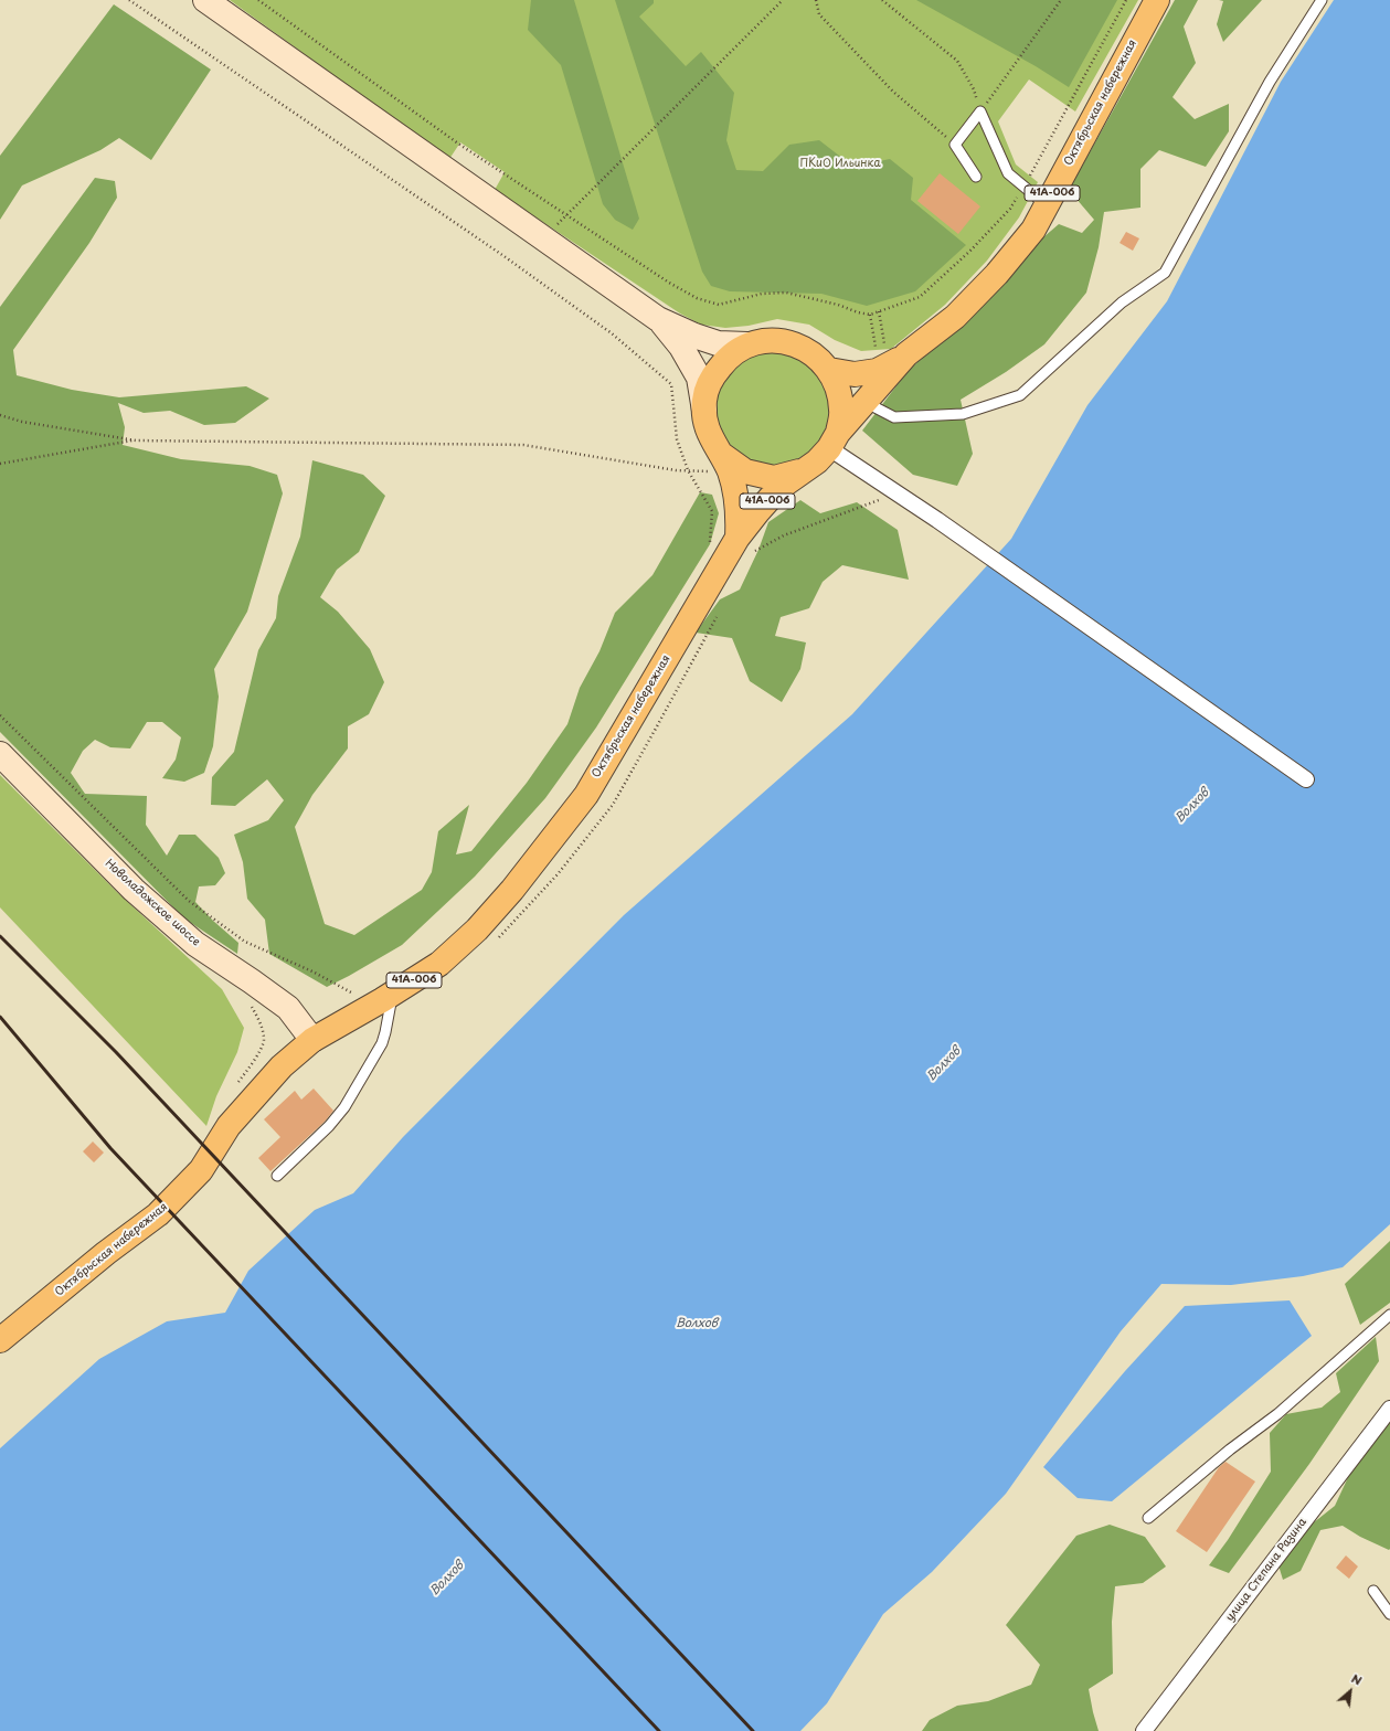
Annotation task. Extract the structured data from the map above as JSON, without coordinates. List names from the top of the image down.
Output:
{
  "streets": {
    "main road": ["Октябрьская набережная", "41А-006", "Новоладожское шоссе"],
    "street": ["улица Степана Разина"]
  },
  "crossings": [
    ["Октябрьская набережная", "Новоладожское шоссе"]
  ],
  "water": ["Волхов"],
  "parks": ["ПКиО Ильинка"],
  "north": "top right"
}
